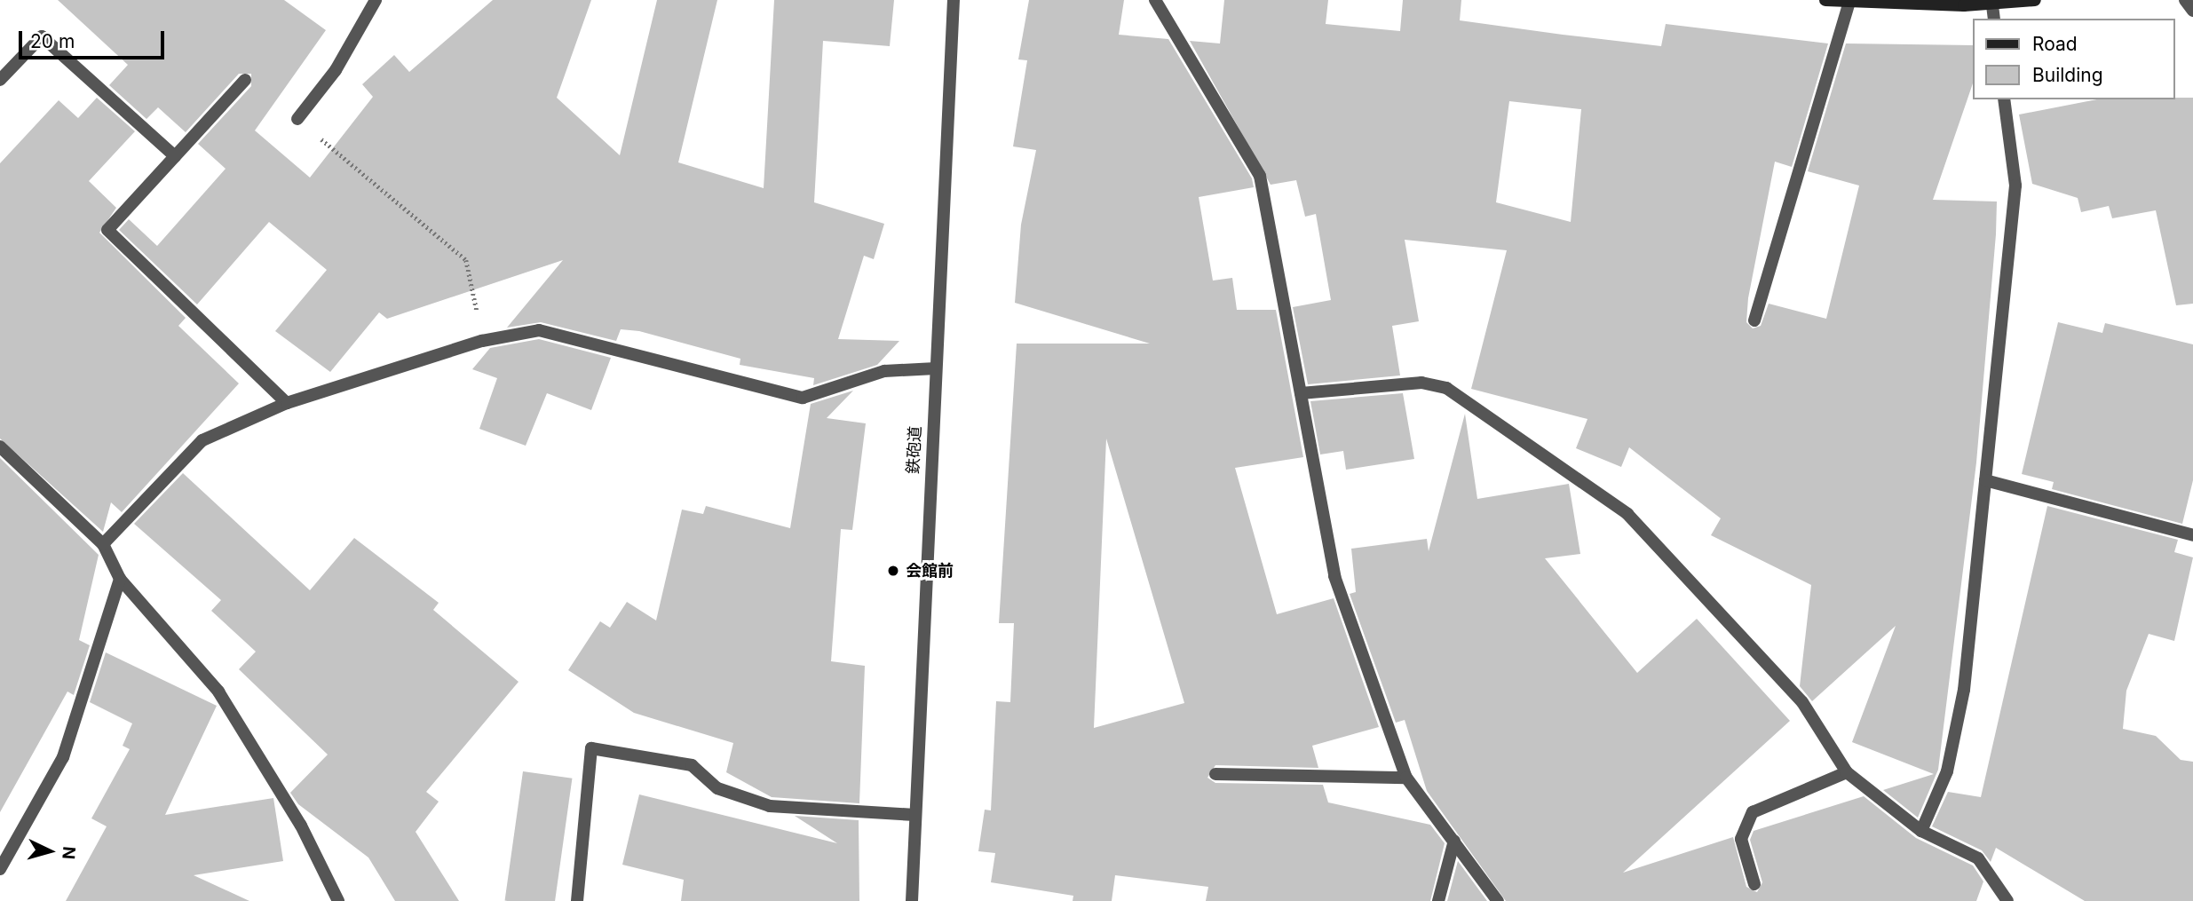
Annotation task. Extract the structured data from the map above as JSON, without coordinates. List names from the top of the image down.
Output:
{
  "streets": {
    "street": ["鉄砲道"]
  },
  "places": ["会館前"],
  "legend": ["Road", "Building"],
  "scale_bar": "20 m",
  "north": "right"
}
